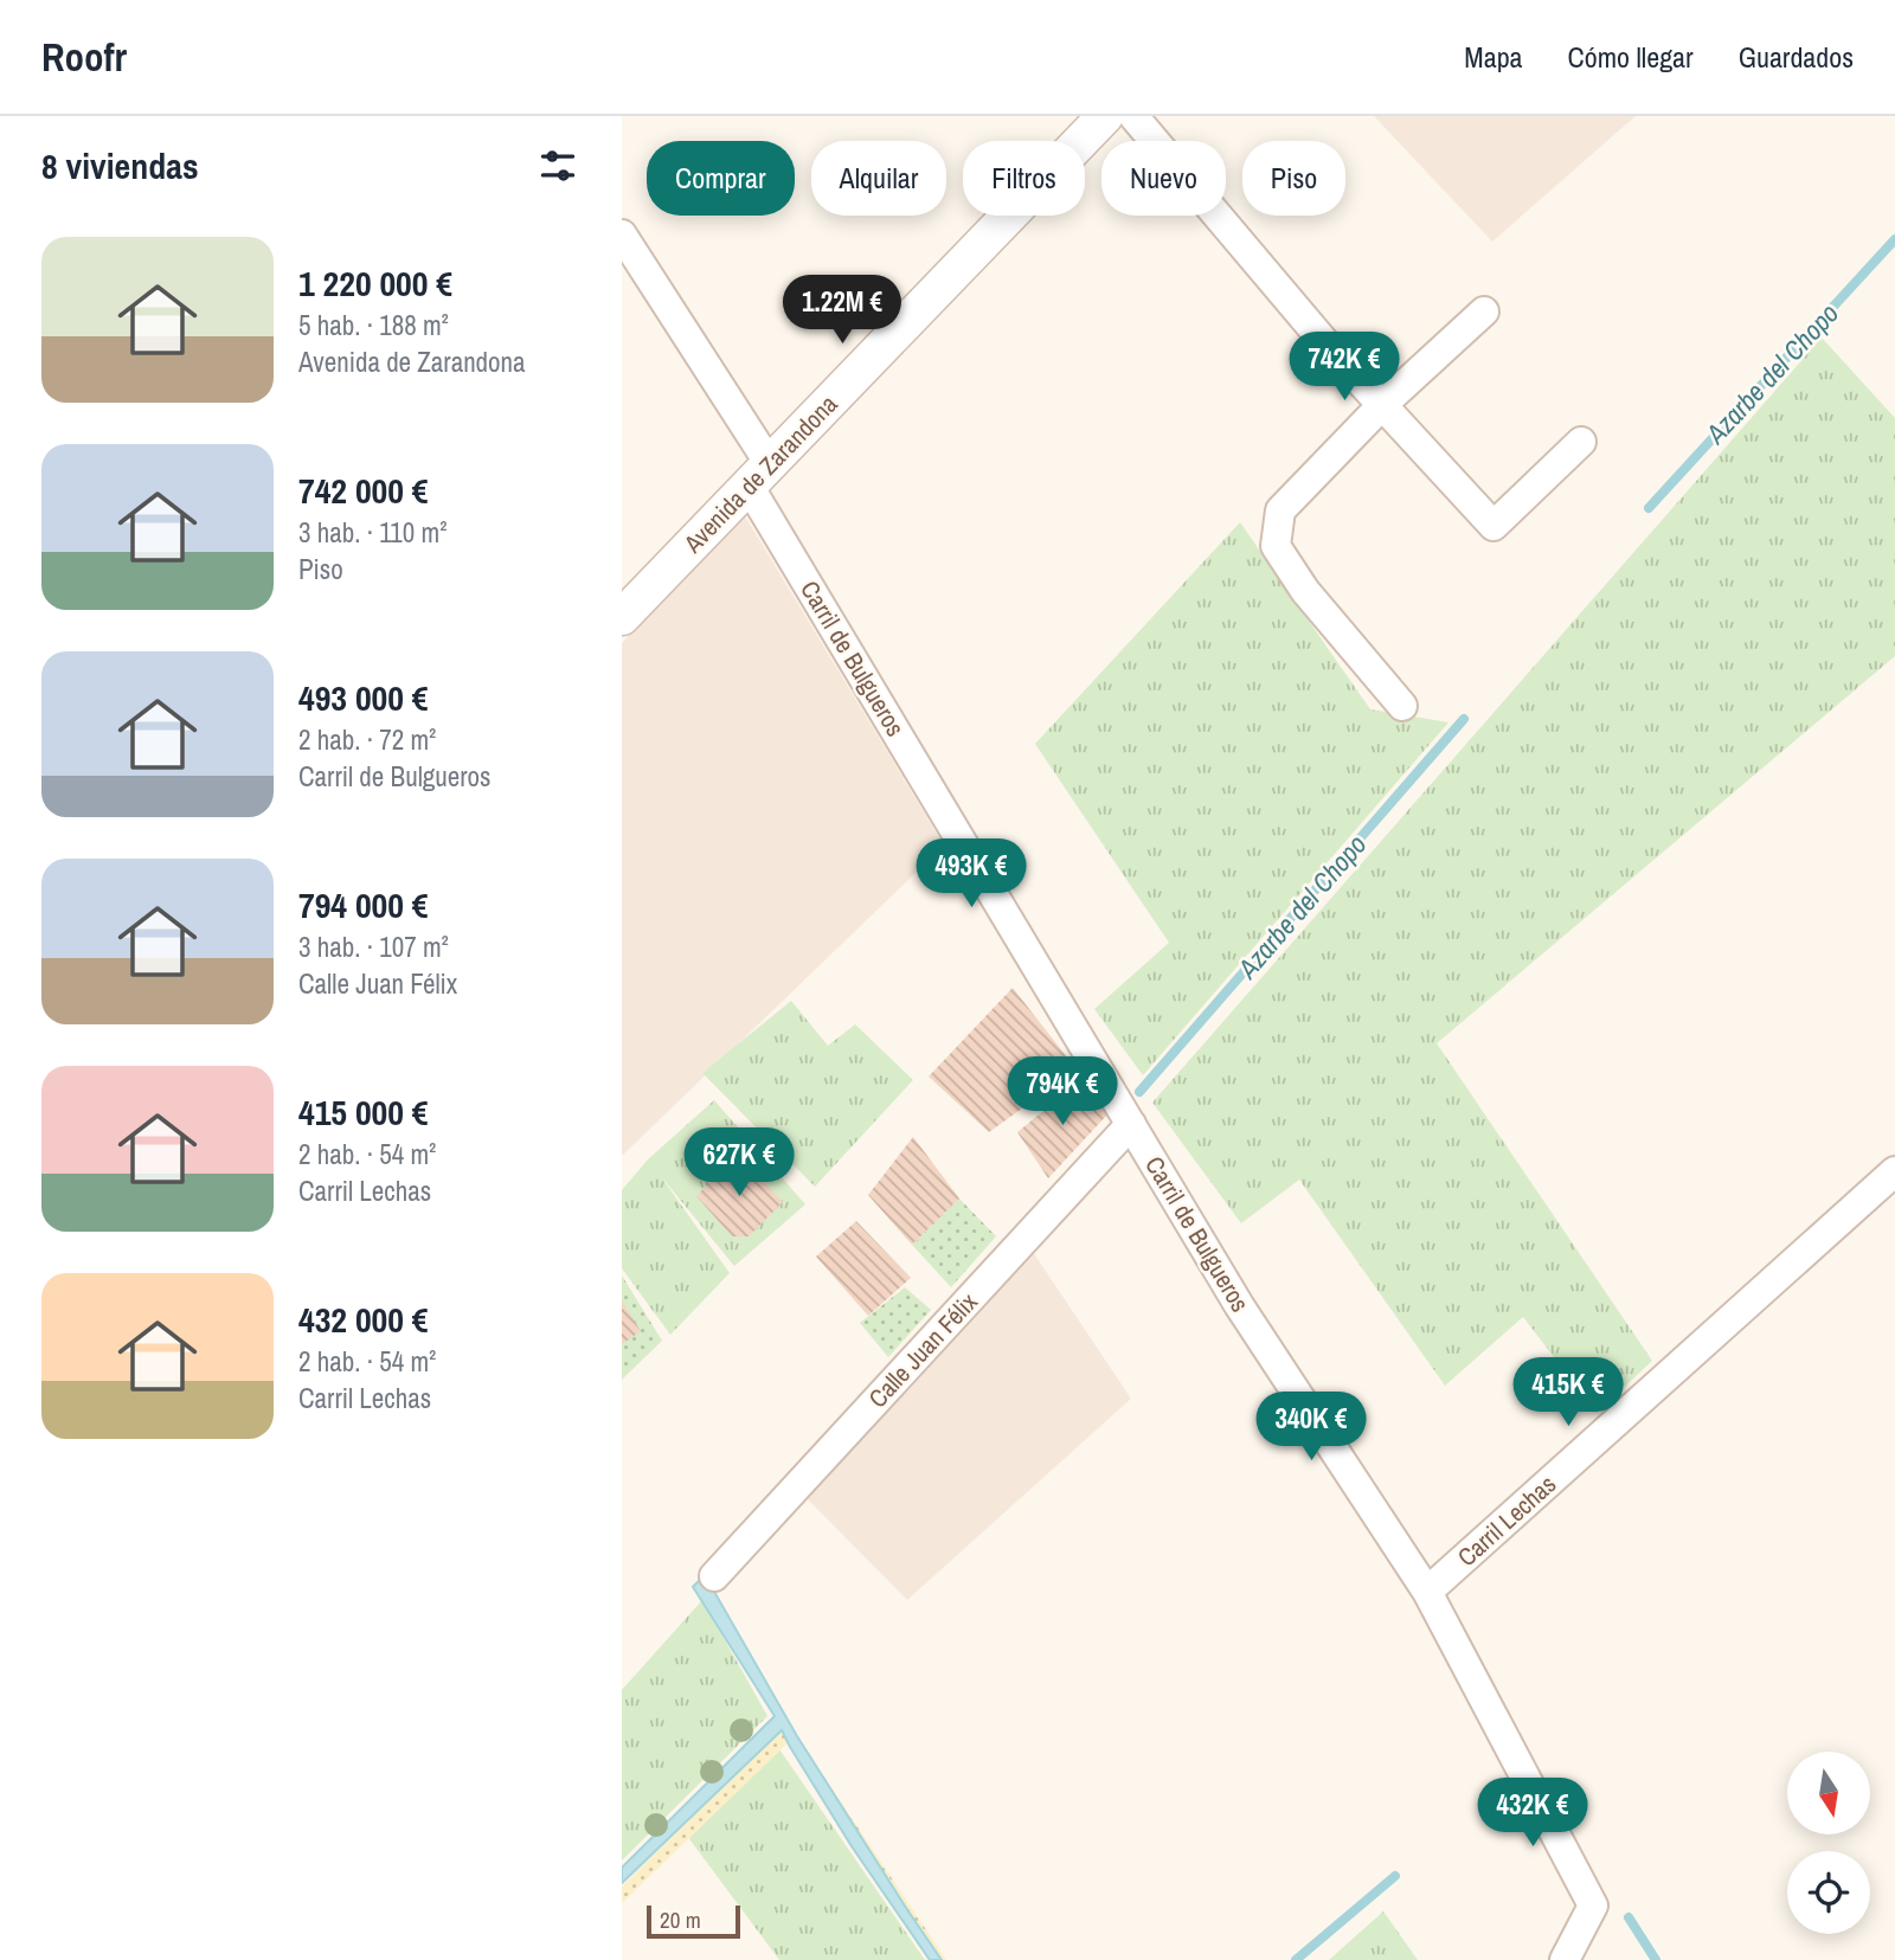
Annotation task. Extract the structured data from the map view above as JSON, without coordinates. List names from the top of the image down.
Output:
{
  "streets": {
    "street": [
      "Avenida de Zarandona",
      "Carril de Bulgueros",
      "Calle Juan Félix",
      "Carril Lechas"
    ]
  },
  "crossings": [
    ["Avenida de Zarandona", "Carril de Bulgueros"],
    ["Carril de Bulgueros", "Calle Juan Félix"],
    ["Carril de Bulgueros", "Carril Lechas"]
  ],
  "water": ["Azarbe del Chopo"],
  "scale_bar": "20 m",
  "north": "bottom",
  "page": {
    "header": "Roofr",
    "nav": ["Mapa", "Cómo llegar", "Guardados"],
    "heading": "8 viviendas",
    "chip": [
      "Comprar",
      "Alquilar",
      "Filtros",
      "Nuevo",
      "Piso"
    ],
    "list": [
      {
        "name": "1 220 000 €",
        "note": "5 hab. · 188 m² · Avenida de Zarandona"
      },
      {
        "name": "742 000 €",
        "note": "3 hab. · 110 m² · Piso"
      },
      {
        "name": "493 000 €",
        "note": "2 hab. · 72 m² · Carril de Bulgueros"
      },
      {
        "name": "794 000 €",
        "note": "3 hab. · 107 m² · Calle Juan Félix"
      },
      {
        "name": "415 000 €",
        "note": "2 hab. · 54 m² · Carril Lechas"
      },
      {
        "name": "432 000 €",
        "note": "2 hab. · 54 m² · Carril Lechas"
      }
    ],
    "price": [
      "1.22M €",
      "742K €",
      "493K €",
      "794K €",
      "627K €",
      "415K €",
      "340K €",
      "432K €"
    ],
    "scale": "20 m"
  }
}
